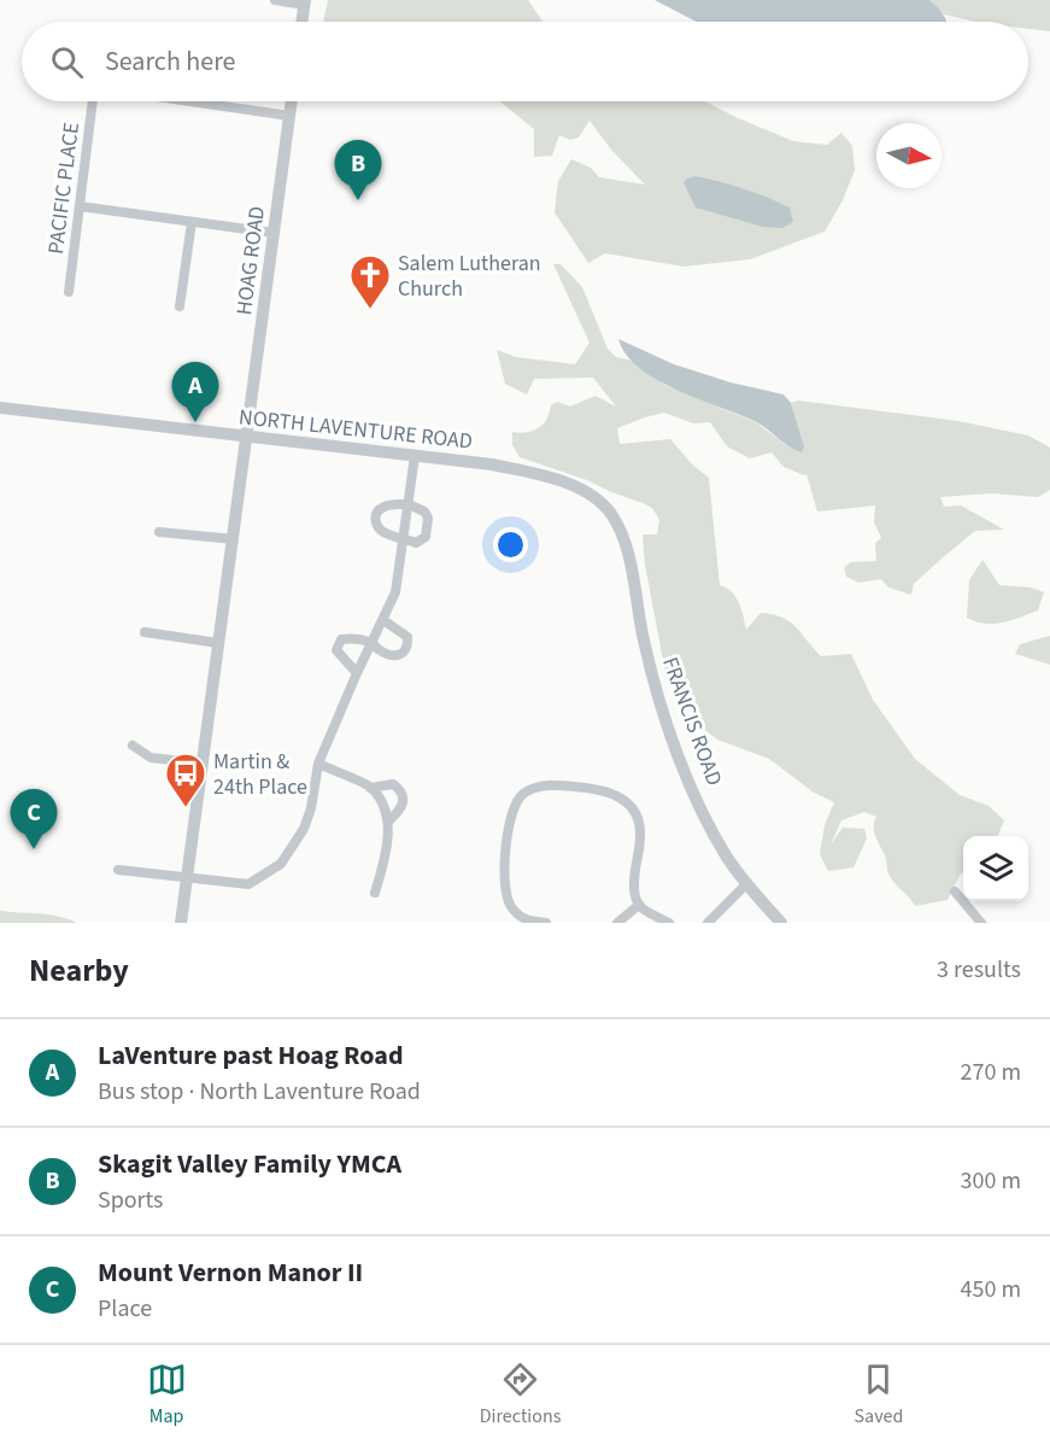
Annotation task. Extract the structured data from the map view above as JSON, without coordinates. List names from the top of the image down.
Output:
{
  "streets": {
    "street": [
      "PACIFIC PLACE",
      "HOAG ROAD",
      "NORTH LAVENTURE ROAD",
      "FRANCIS ROAD"
    ]
  },
  "crossings": [
    ["HOAG ROAD", "NORTH LAVENTURE ROAD"],
    ["NORTH LAVENTURE ROAD", "FRANCIS ROAD"]
  ],
  "places": {
    "church": ["Salem Lutheran Church"],
    "bus stop": ["Martin & 24th Place"]
  },
  "north": "right",
  "page": {
    "search": "Search here",
    "pins": ["B", "A", "C"],
    "heading": ["Nearby", "3 results"],
    "list": [
      {
        "mark": "A",
        "name": "LaVenture past Hoag Road",
        "note": "Bus stop · North Laventure Road",
        "value": "270 m"
      },
      {
        "mark": "B",
        "name": "Skagit Valley Family YMCA",
        "note": "Sports",
        "value": "300 m"
      },
      {
        "mark": "C",
        "name": "Mount Vernon Manor II",
        "note": "Place",
        "value": "450 m"
      }
    ],
    "nav": ["Map", "Directions", "Saved"]
  }
}
